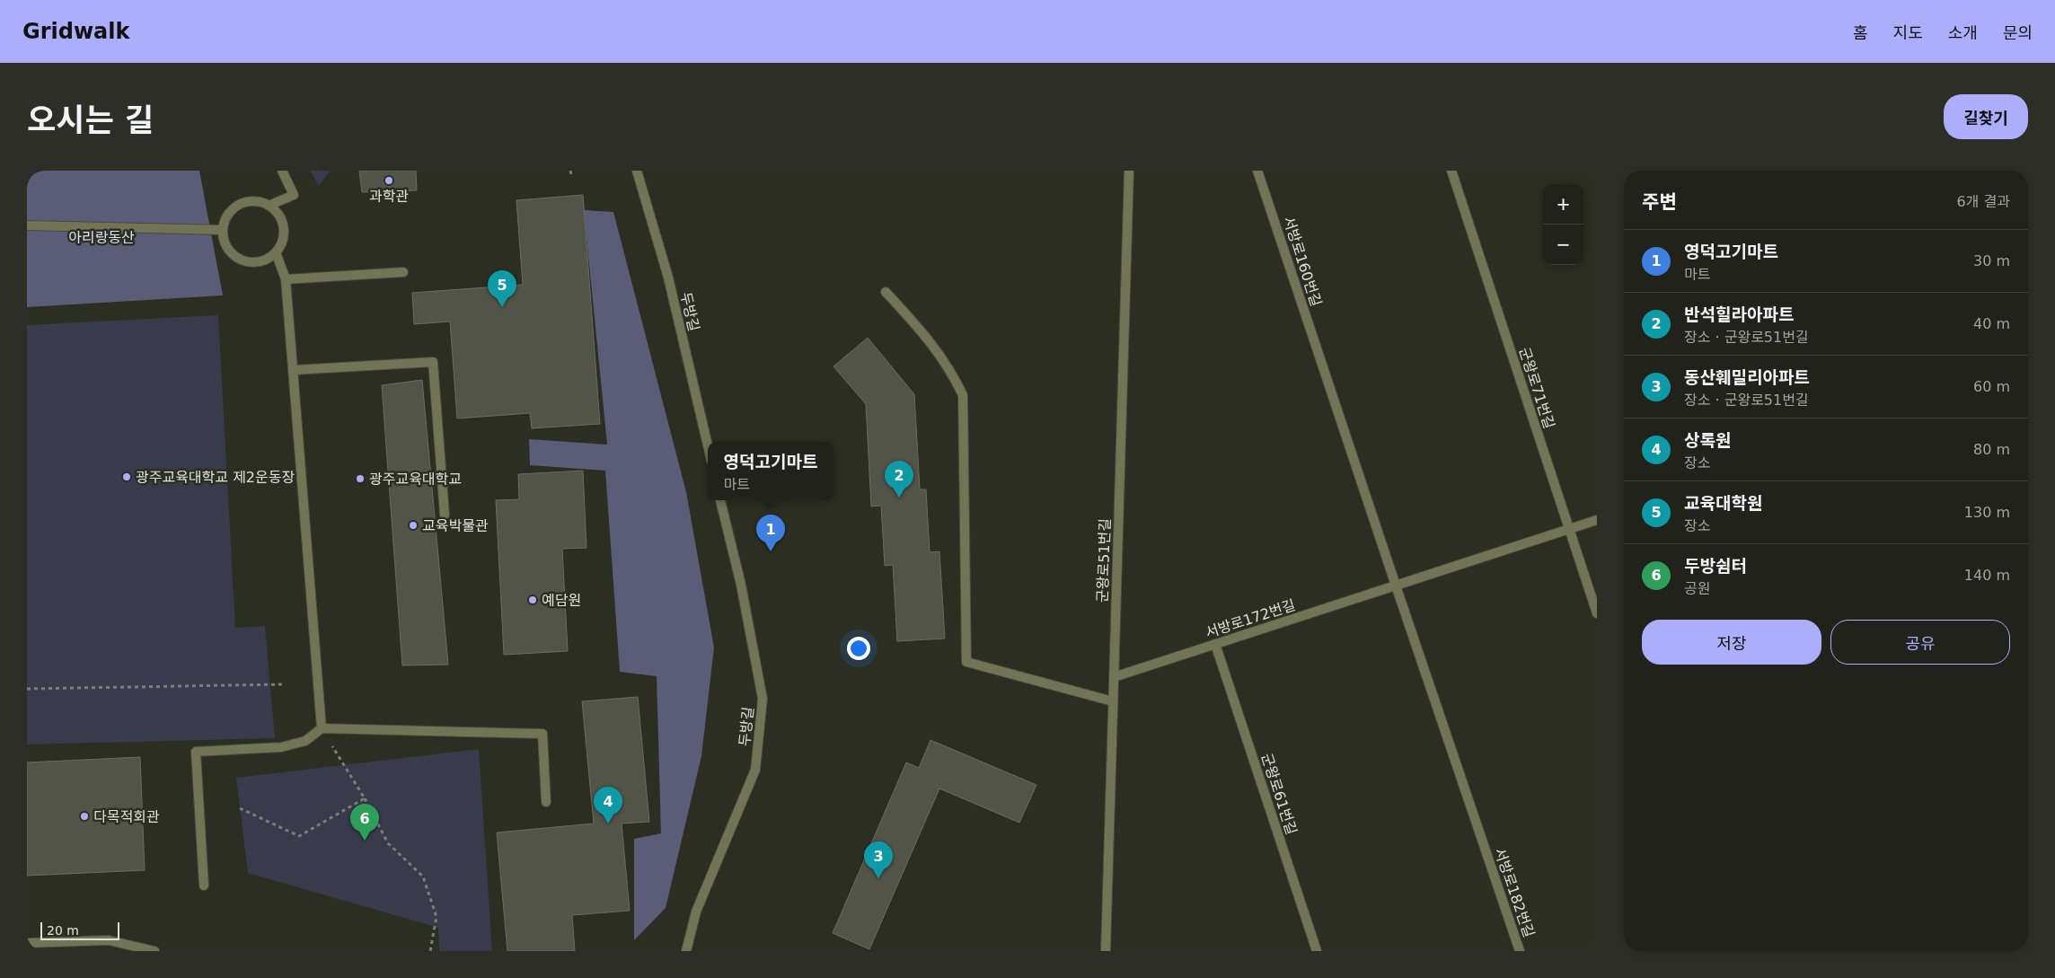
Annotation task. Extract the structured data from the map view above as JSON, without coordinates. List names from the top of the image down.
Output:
{
  "streets": {
    "street": [
      "서방로160번길",
      "두방길",
      "군왕로71번길",
      "군왕로51번길",
      "서방로172번길",
      "군왕로61번길",
      "서방로182번길"
    ]
  },
  "crossings": [
    ["서방로160번길", "서방로172번길"],
    ["서방로160번길", "서방로182번길"],
    ["군왕로71번길", "서방로172번길"],
    ["군왕로51번길", "서방로172번길"],
    ["서방로172번길", "군왕로61번길"],
    ["서방로172번길", "서방로182번길"]
  ],
  "parks": ["아리랑동산"],
  "places": [
    "과학관",
    "광주교육대학교 제2운동장",
    "광주교육대학교",
    "교육박물관",
    "예담원",
    "다목적회관"
  ],
  "scale_bar": "20 m",
  "page": {
    "header": "Gridwalk",
    "nav": [
      "홈",
      "지도",
      "소개",
      "문의"
    ],
    "title": "오시는 길",
    "buttons": [
      "길찾기",
      ["저장", "공유"]
    ],
    "heading": ["주변", "6개 결과"],
    "map_buttons": ["+", "−"],
    "list": [
      {
        "mark": "1",
        "name": "영덕고기마트",
        "note": "마트",
        "value": "30 m"
      },
      {
        "mark": "2",
        "name": "반석힐라아파트",
        "note": "장소 · 군왕로51번길",
        "value": "40 m"
      },
      {
        "mark": "3",
        "name": "동산훼밀리아파트",
        "note": "장소 · 군왕로51번길",
        "value": "60 m"
      },
      {
        "mark": "4",
        "name": "상록원",
        "note": "장소",
        "value": "80 m"
      },
      {
        "mark": "5",
        "name": "교육대학원",
        "note": "장소",
        "value": "130 m"
      },
      {
        "mark": "6",
        "name": "두방쉼터",
        "note": "공원",
        "value": "140 m"
      }
    ],
    "pins": [
      "5",
      "2",
      "1",
      "4",
      "6",
      "3"
    ],
    "popup": ["영덕고기마트", "마트"],
    "scale": "20 m"
  }
}
